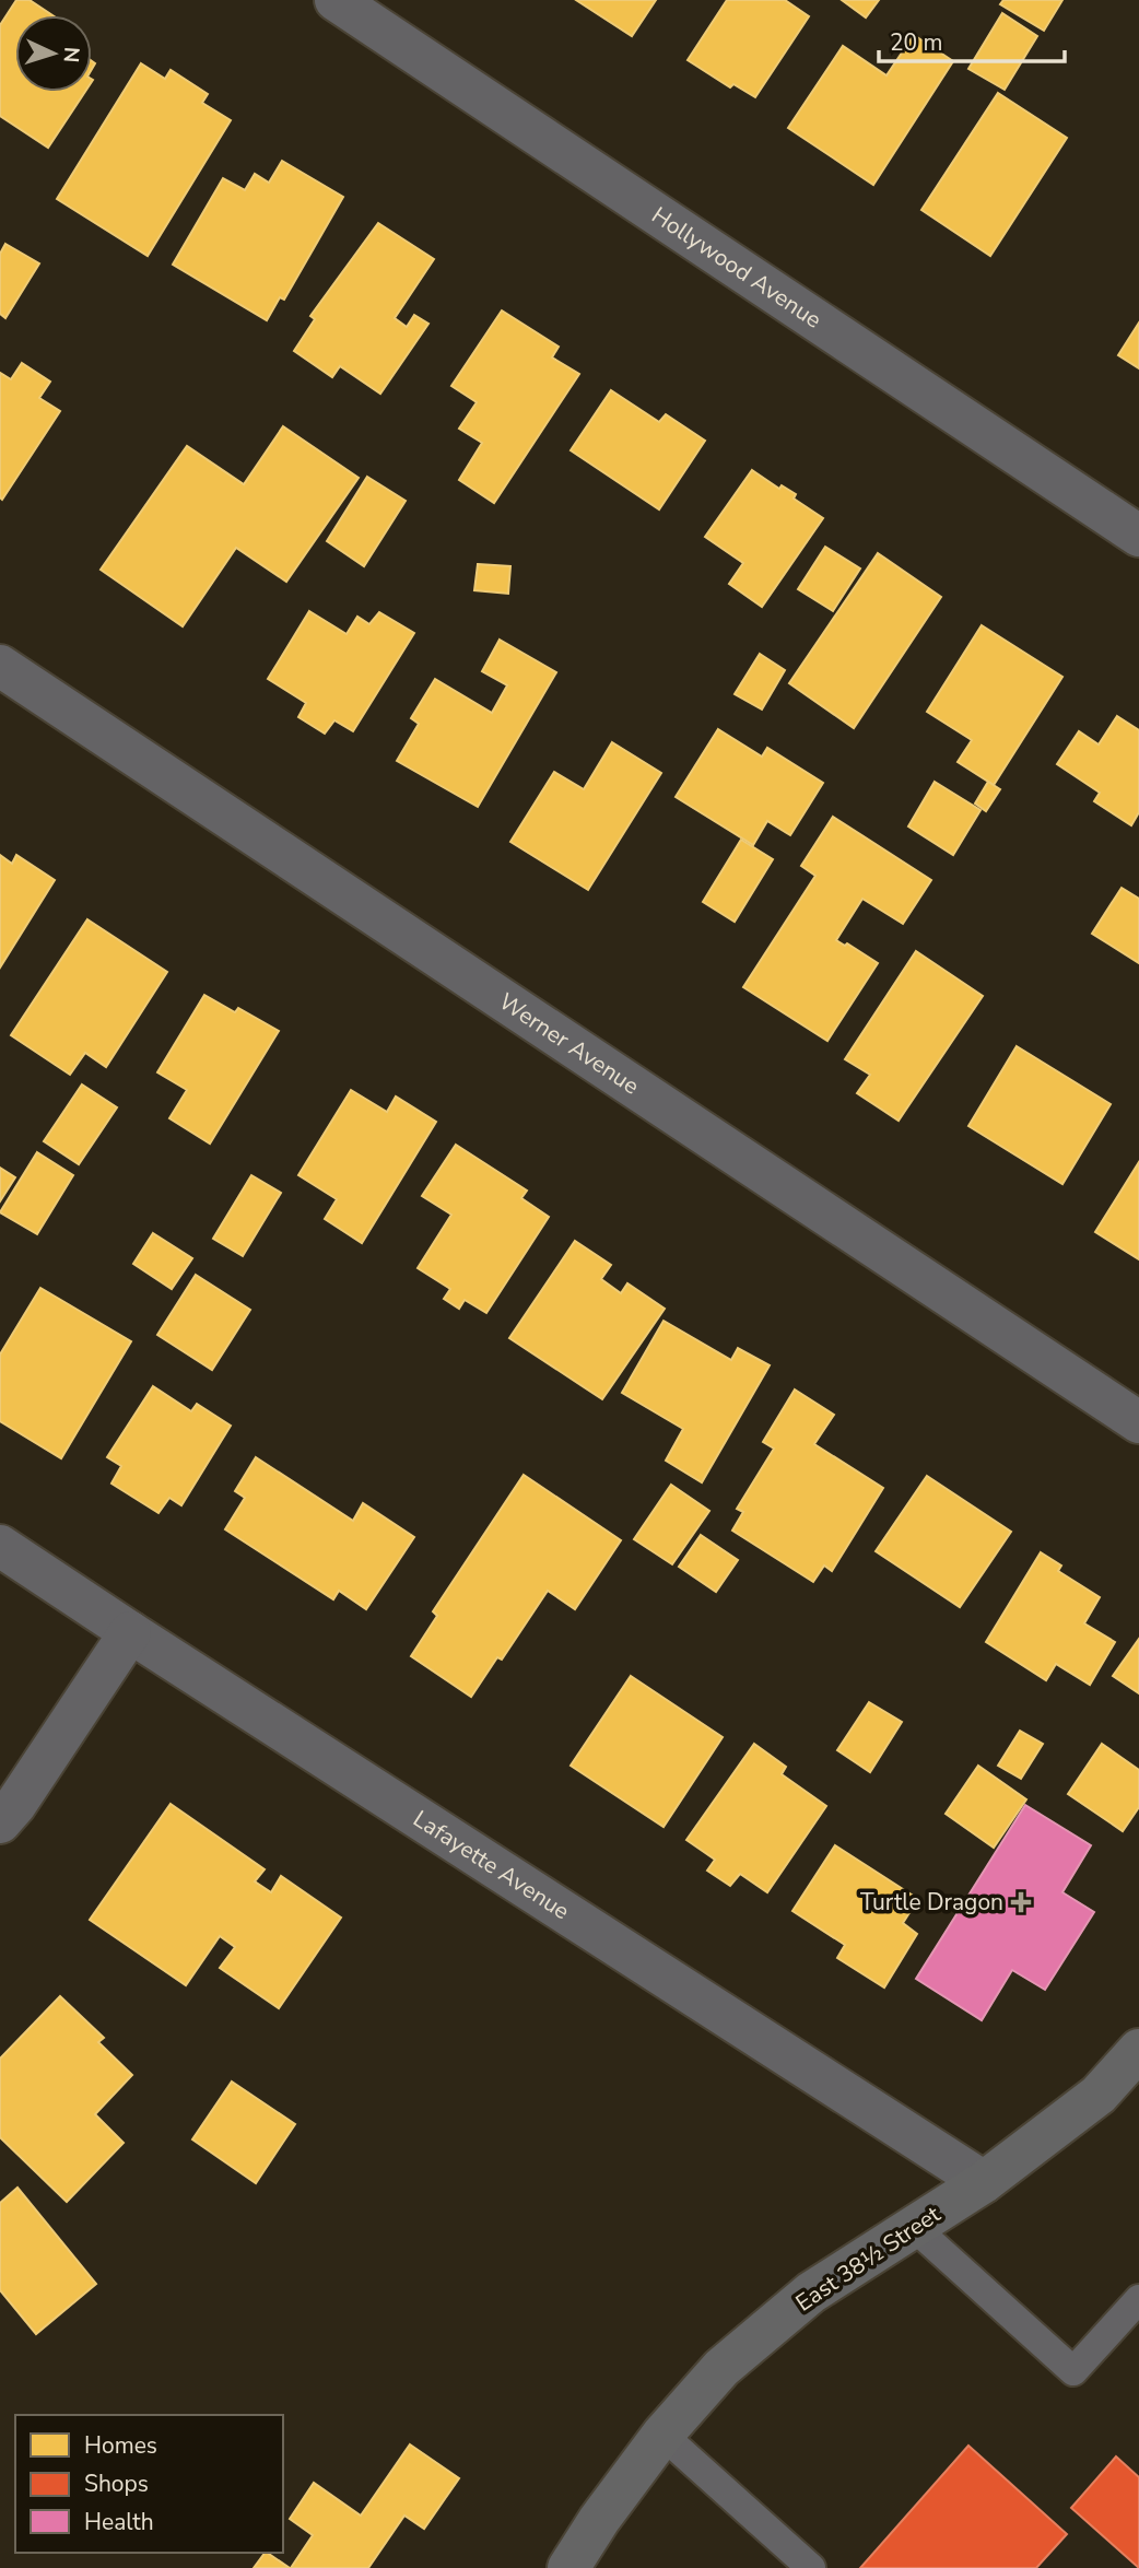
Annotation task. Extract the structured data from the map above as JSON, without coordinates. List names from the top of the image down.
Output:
{
  "streets": {
    "street": [
      "Hollywood Avenue",
      "Werner Avenue",
      "Lafayette Avenue",
      "East 38½ Street"
    ]
  },
  "crossings": [
    ["Lafayette Avenue", "East 38½ Street"]
  ],
  "places": {
    "health": ["Turtle Dragon"]
  },
  "legend": ["Homes", "Shops", "Health"],
  "scale_bar": "20 m",
  "north": "right"
}
